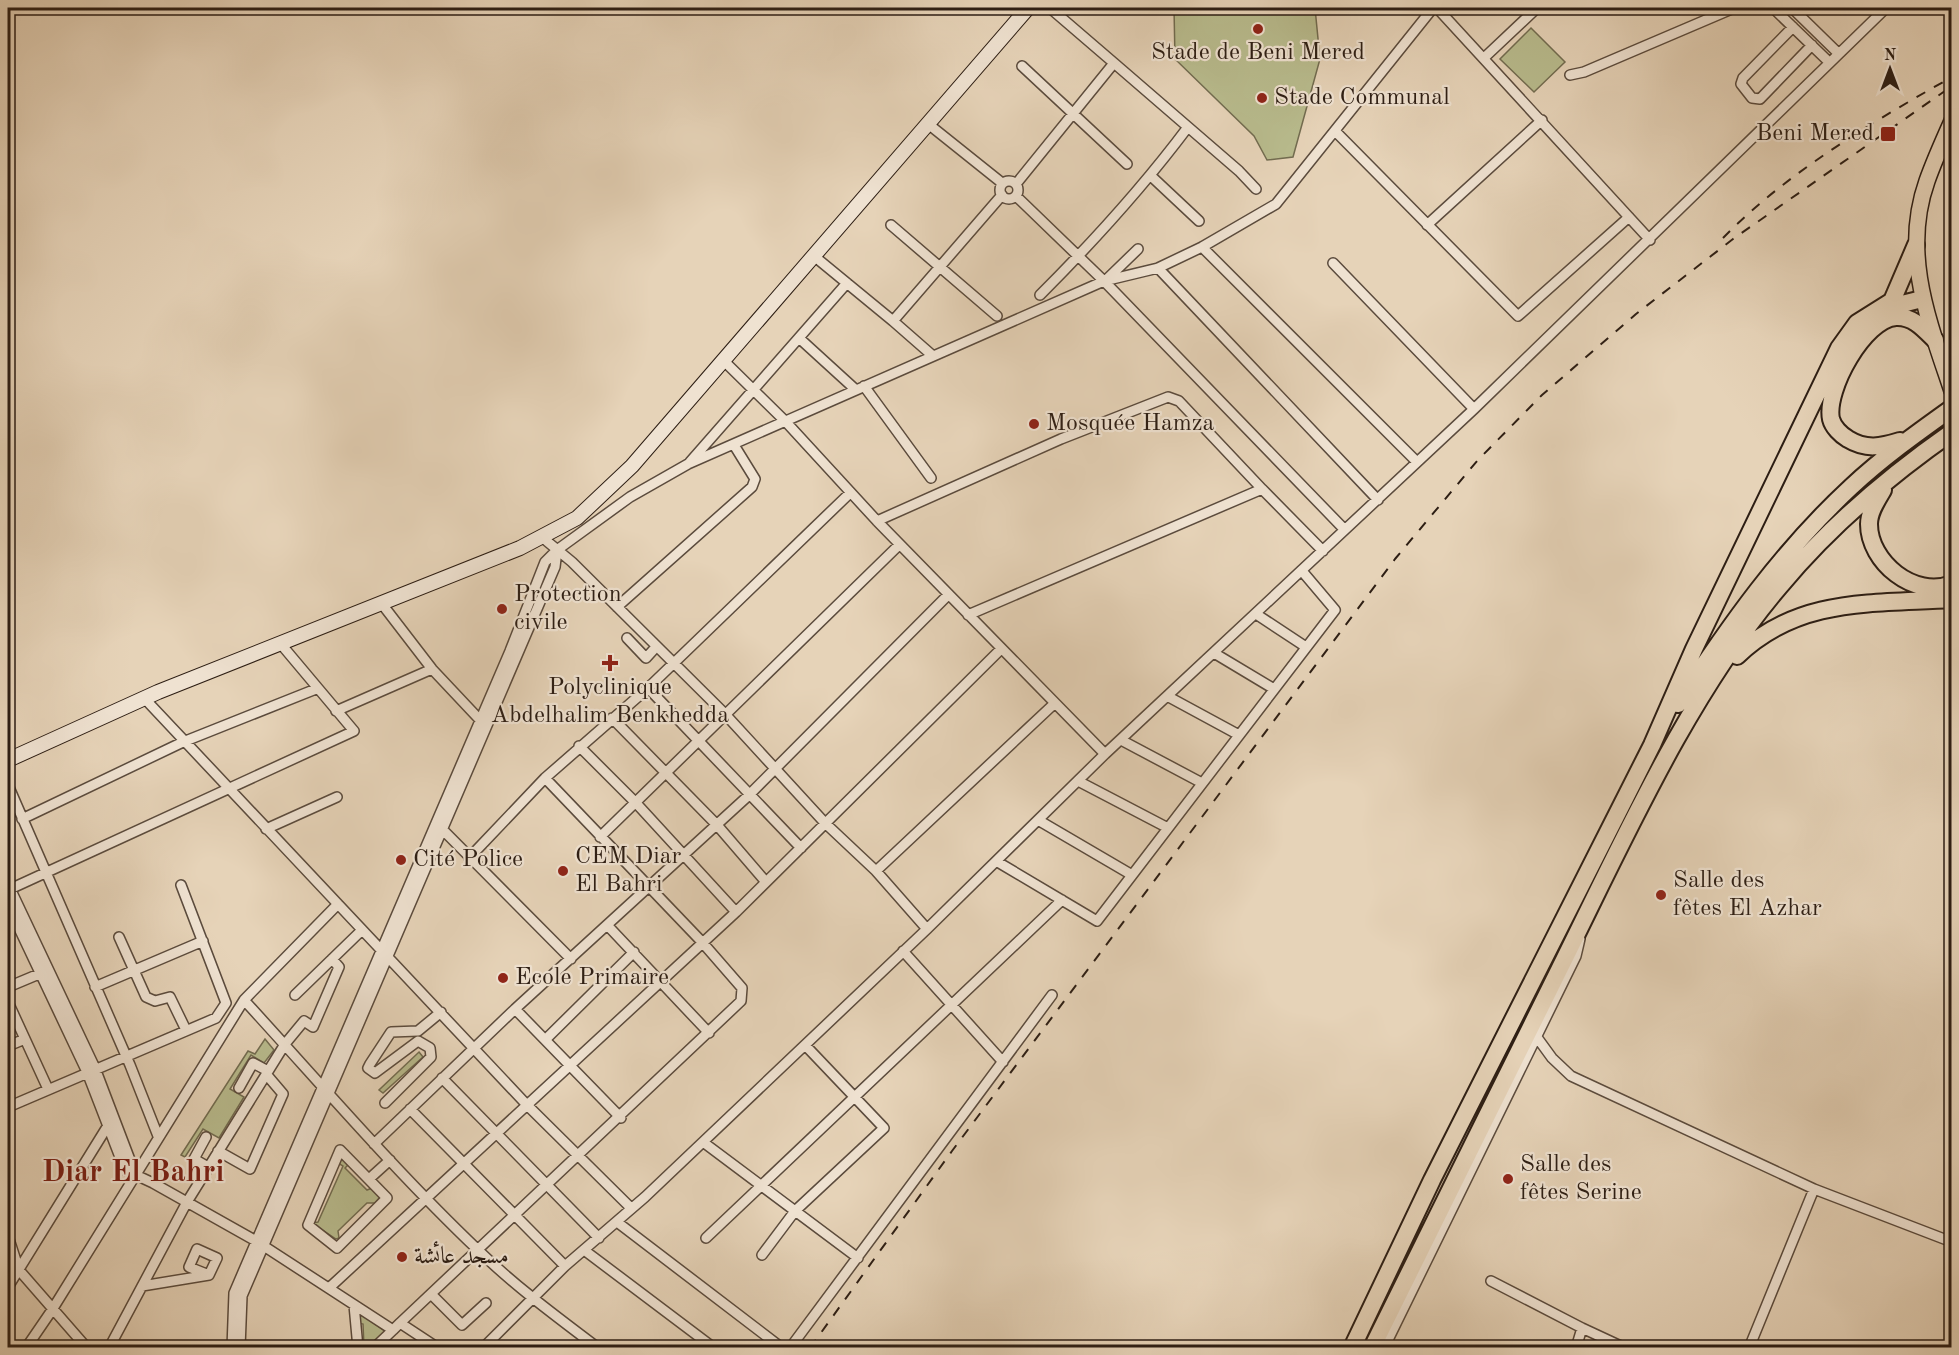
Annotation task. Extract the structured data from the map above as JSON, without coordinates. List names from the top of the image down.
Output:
{
  "districts": ["Diar El Bahri"],
  "places": {
    "other": [
      "Stade de Beni Mered",
      "Stade Communal",
      "Mosquée Hamza",
      "Protection civile",
      "Cité Police",
      "CEM Diar El Bahri",
      "Salle des fêtes El Azhar",
      "Ecole Primaire",
      "Salle des fêtes Serine",
      "مسجد عائشة"
    ],
    "transit": ["Beni Mered"],
    "health": ["Polyclinique Abdelhalim Benkhedda"]
  },
  "north": "top"
}
